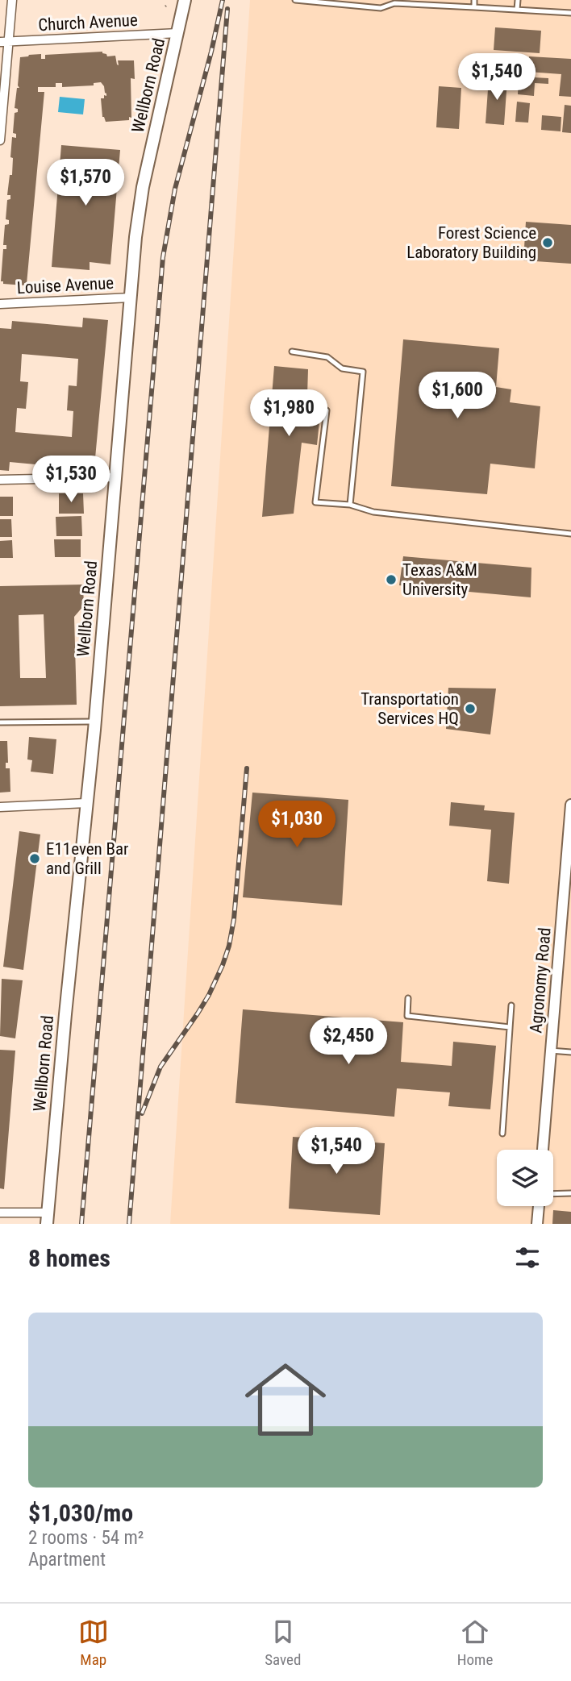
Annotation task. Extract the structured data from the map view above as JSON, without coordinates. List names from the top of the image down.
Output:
{
  "streets": {
    "main road": ["Wellborn Road"],
    "street": ["Church Avenue", "Louise Avenue", "Agronomy Road"]
  },
  "crossings": [
    ["Church Avenue", "Wellborn Road"],
    ["Wellborn Road", "Louise Avenue"]
  ],
  "places": [
    "Forest Science Laboratory Building",
    "Texas A&M University",
    "Transportation Services HQ",
    "E11even Bar and Grill"
  ],
  "page": {
    "price": [
      "$1,540",
      "$1,570",
      "$1,600",
      "$1,980",
      "$1,530",
      "$1,030",
      "$2,450",
      "$1,540"
    ],
    "heading": "8 homes",
    "list": [
      {
        "name": "$1,030/mo",
        "note": "2 rooms · 54 m² · Apartment"
      }
    ],
    "tabs": ["Map", "Saved", "Home"]
  }
}
